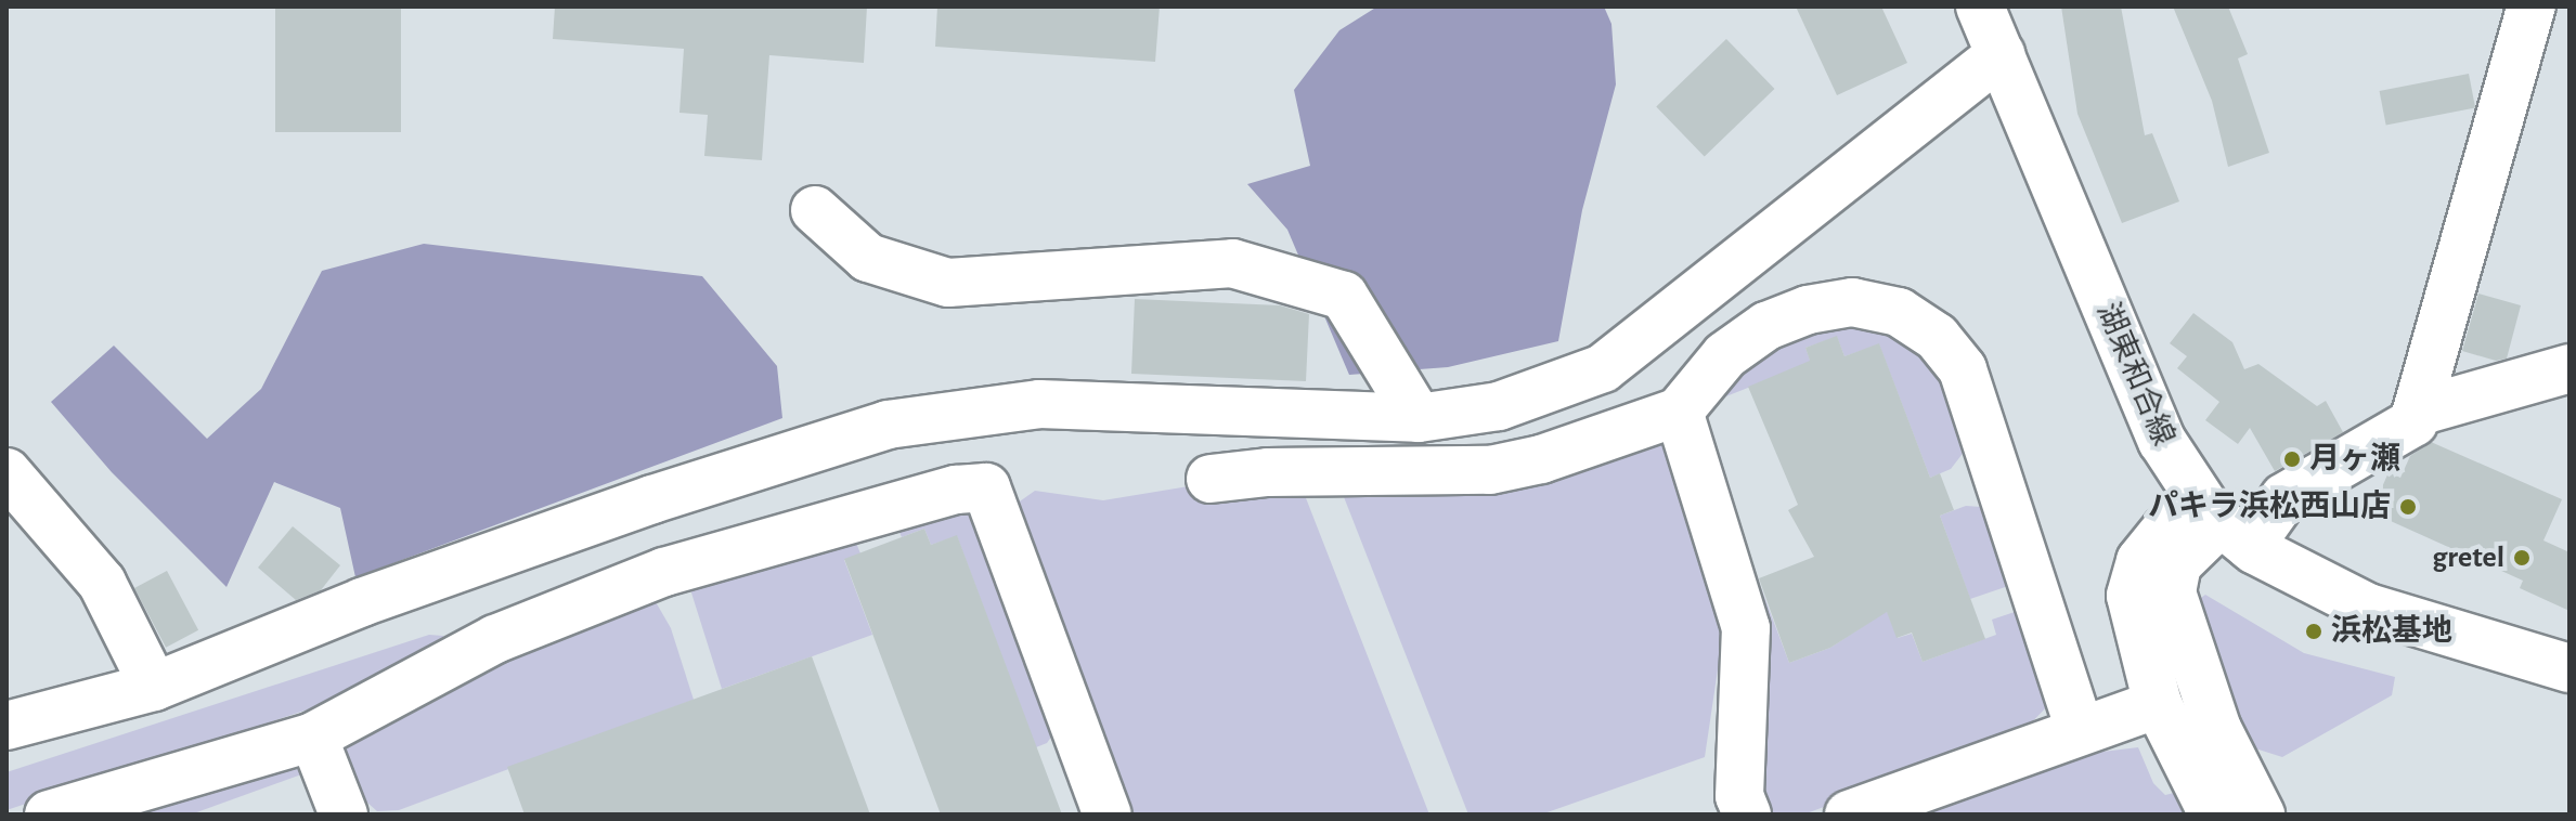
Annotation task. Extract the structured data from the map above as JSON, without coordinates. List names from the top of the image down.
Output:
{
  "streets": {
    "street": ["湖東和合線"]
  },
  "places": [
    "月ヶ瀬",
    "パキラ浜松西山店",
    "gretel",
    "浜松基地"
  ]
}
